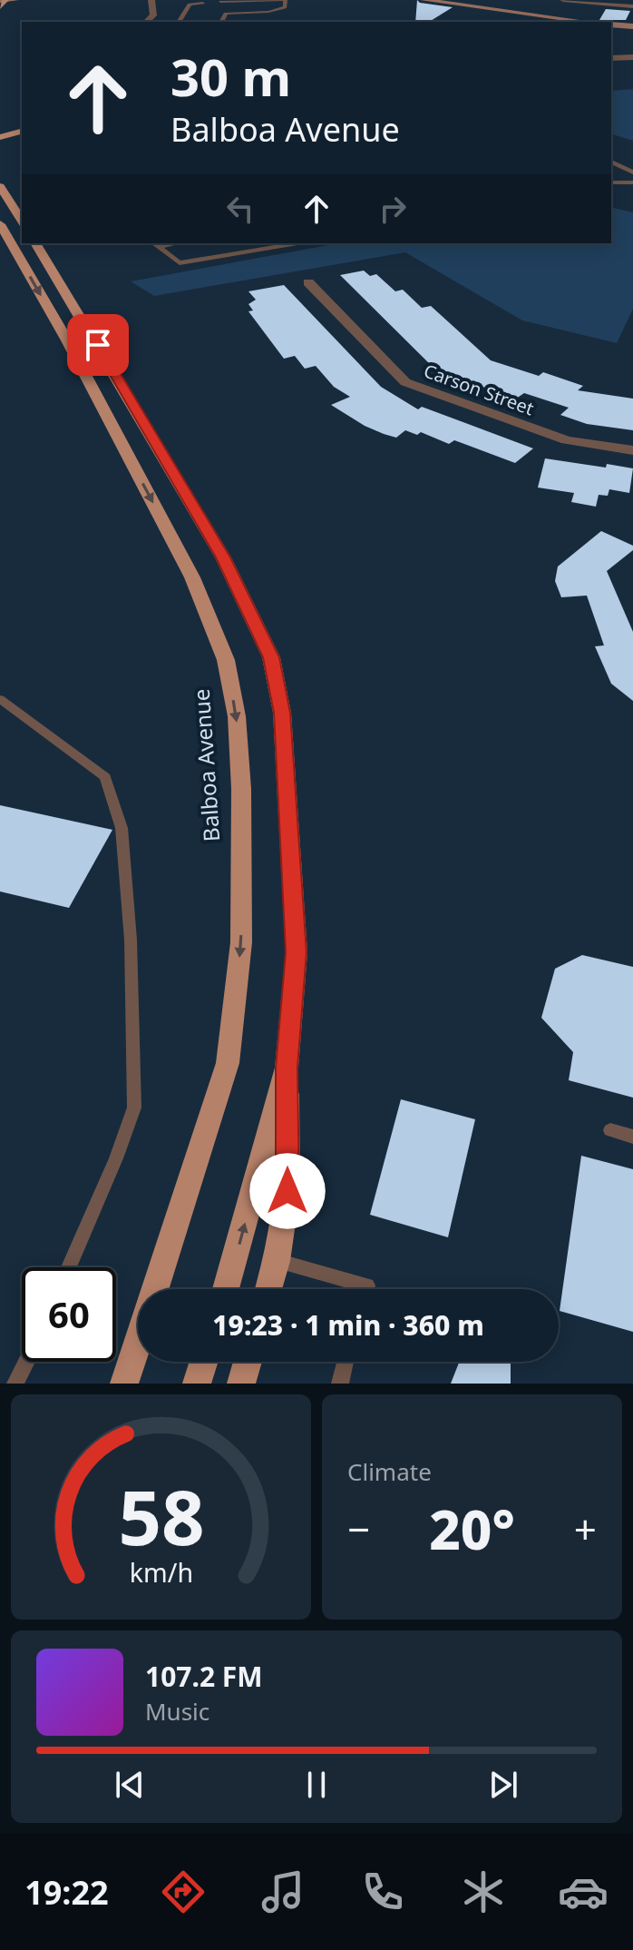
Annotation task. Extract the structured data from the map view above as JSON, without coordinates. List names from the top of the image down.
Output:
{
  "streets": {
    "main road": ["Balboa Avenue"],
    "street": ["Carson Street"]
  },
  "page": {
    "turn": ["30 m", "Balboa Avenue"],
    "limit": "60",
    "trip": "19:23 · 1 min · 360 m",
    "tile": "Climate",
    "heat": ["−", "20°", "+"],
    "song": ["107.2 FM", "Music"],
    "tabs": "19:22",
    "gauge": ["58", "km/h"]
  }
}
